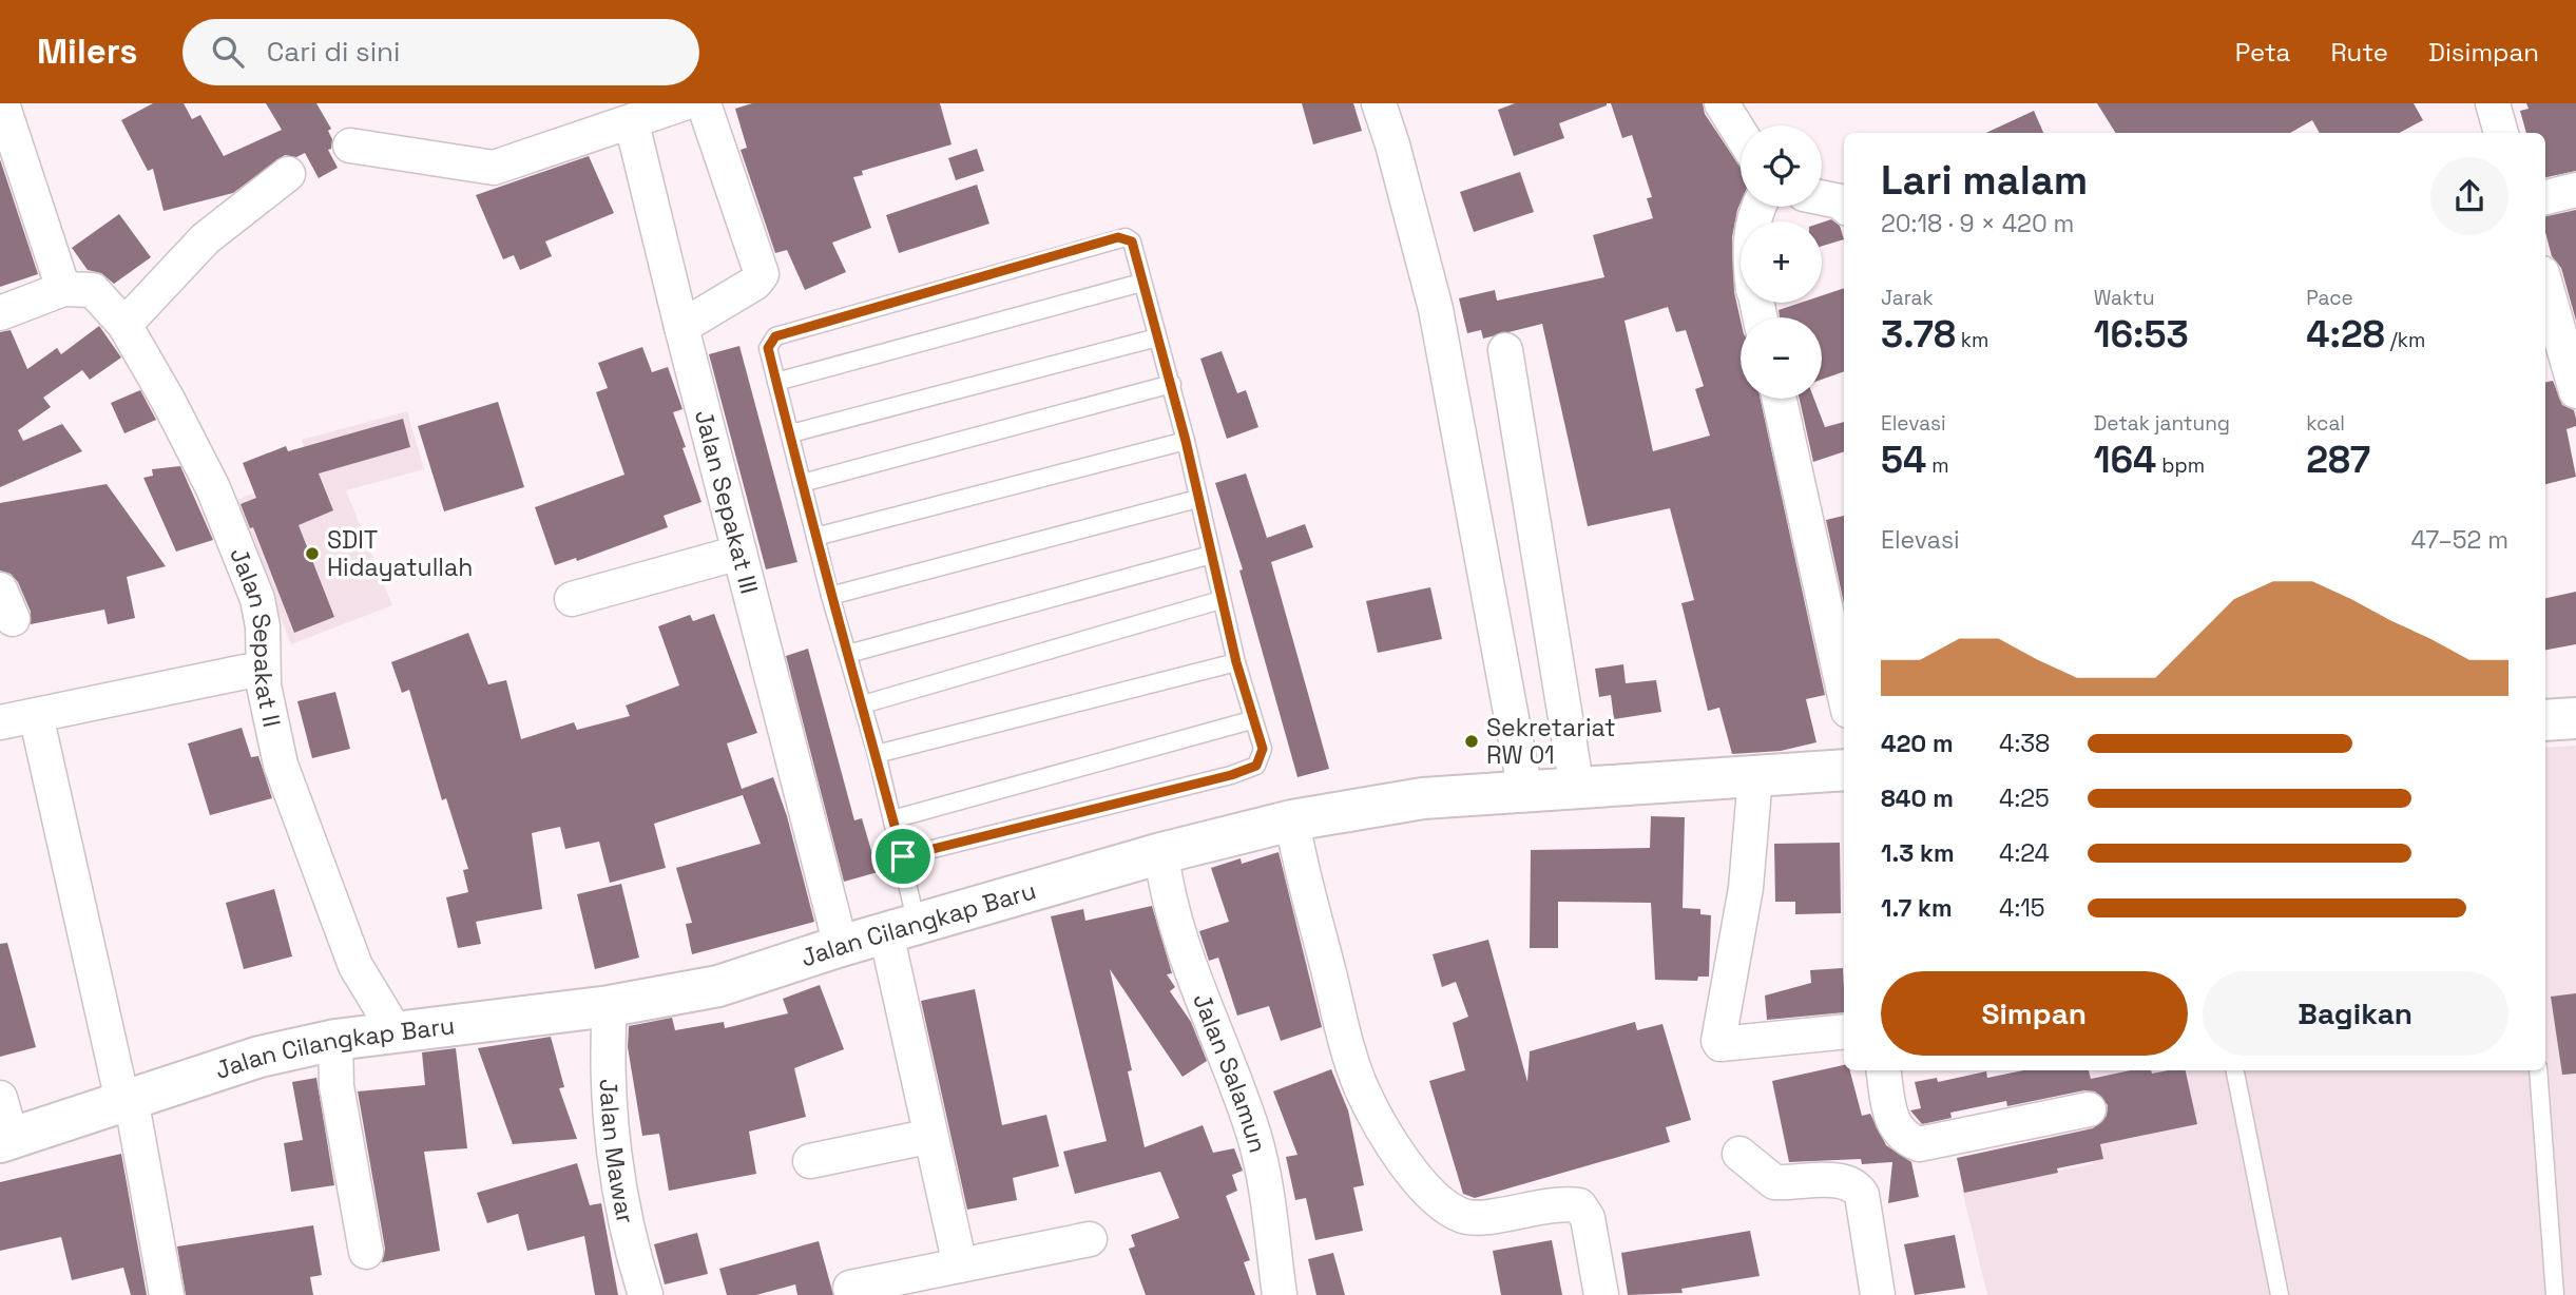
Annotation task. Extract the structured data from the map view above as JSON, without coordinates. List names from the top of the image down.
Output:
{
  "streets": {
    "street": [
      "Jalan Sepakat III",
      "Jalan Sepakat II",
      "Jalan Cilangkap Baru",
      "Jalan Salamun",
      "Jalan Mawar"
    ]
  },
  "crossings": [
    ["Jalan Sepakat III", "Jalan Cilangkap Baru"],
    ["Jalan Sepakat II", "Jalan Cilangkap Baru"],
    ["Jalan Cilangkap Baru", "Jalan Salamun"],
    ["Jalan Cilangkap Baru", "Jalan Mawar"]
  ],
  "places": ["SDIT Hidayatullah", "Sekretariat RW 01"],
  "page": {
    "header": "Milers",
    "search": "Cari di sini",
    "nav": ["Peta", "Rute", "Disimpan"],
    "map_buttons": ["+", "−"],
    "heading": ["Lari malam", "20:18 · 9 × 420 m"],
    "stats": [
      ["Jarak", "3.78 km"],
      ["Waktu", "16:53"],
      ["Pace", "4:28 /km"],
      ["Elevasi", "54 m"],
      ["Detak jantung", "164 bpm"],
      ["kcal", "287"]
    ],
    "chart": ["Elevasi", "47–52 m"],
    "list": [
      {
        "name": "420 m",
        "note": "4:38"
      },
      {
        "name": "840 m",
        "note": "4:25"
      },
      {
        "name": "1.3 km",
        "note": "4:24"
      },
      {
        "name": "1.7 km",
        "note": "4:15"
      }
    ],
    "buttons": ["Simpan", "Bagikan"]
  }
}
